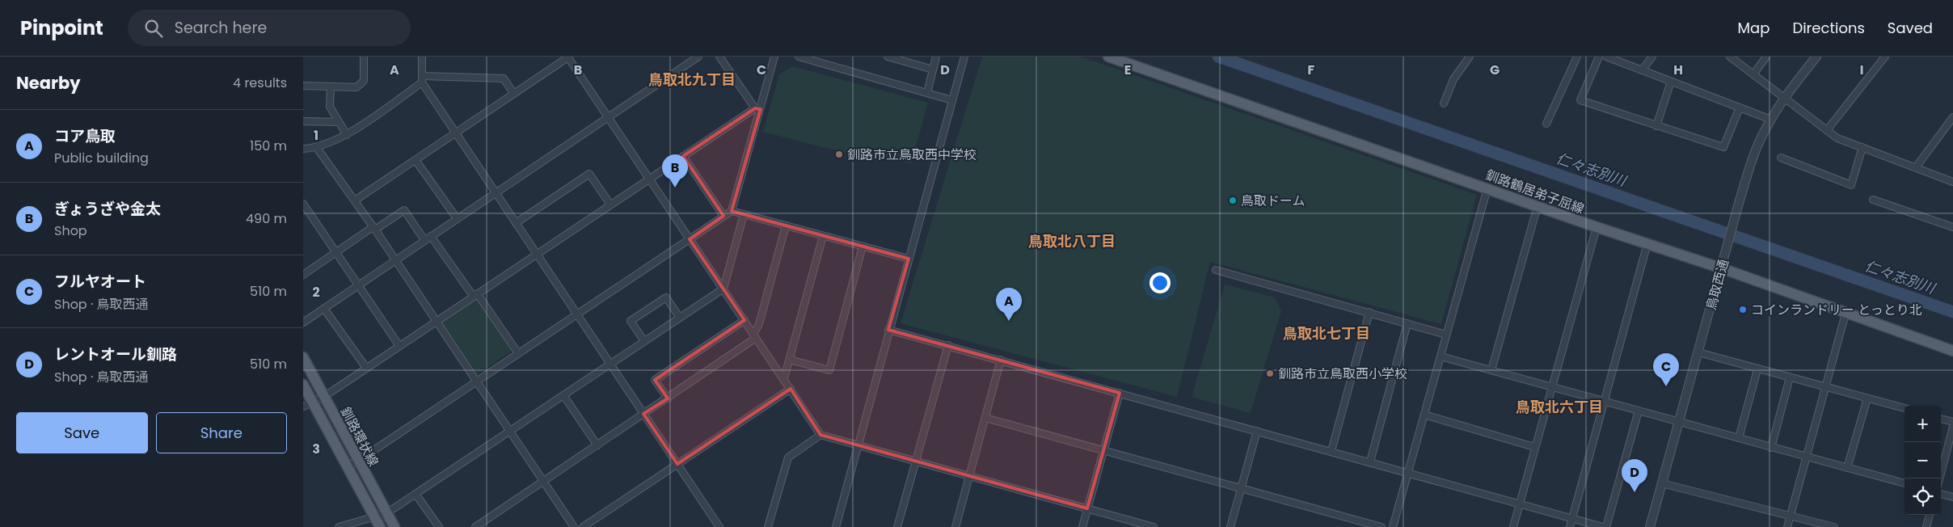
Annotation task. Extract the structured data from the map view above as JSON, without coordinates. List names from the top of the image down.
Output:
{
  "streets": {
    "main road": ["釧路鶴居弟子屈線", "釧路環状線"],
    "street": ["鳥取西通"]
  },
  "crossings": [
    ["釧路鶴居弟子屈線", "鳥取西通"]
  ],
  "districts": [
    "鳥取北九丁目",
    "鳥取北八丁目",
    "鳥取北七丁目",
    "鳥取北六丁目"
  ],
  "water": ["仁々志別川"],
  "places": [
    "釧路市立鳥取西中学校",
    "鳥取ドーム",
    "コインランドリー とっとり北",
    "釧路市立鳥取西小学校"
  ],
  "page": {
    "header": "Pinpoint",
    "search": "Search here",
    "nav": ["Map", "Directions", "Saved"],
    "heading": ["Nearby", "4 results"],
    "list": [
      {
        "mark": "A",
        "name": "コア鳥取",
        "note": "Public building",
        "value": "150 m"
      },
      {
        "mark": "B",
        "name": "ぎょうざや金太",
        "note": "Shop",
        "value": "490 m"
      },
      {
        "mark": "C",
        "name": "フルヤオート",
        "note": "Shop · 鳥取西通",
        "value": "510 m"
      },
      {
        "mark": "D",
        "name": "レントオール釧路",
        "note": "Shop · 鳥取西通",
        "value": "510 m"
      }
    ],
    "pins": [
      "B",
      "A",
      "C",
      "D"
    ],
    "buttons": ["Save", "Share"],
    "map_buttons": ["+", "−"]
  },
  "grid": {
    "columns": [
      "A",
      "B",
      "C",
      "D",
      "E",
      "F",
      "G",
      "H",
      "I"
    ],
    "rows": ["1", "2", "3"]
  }
}
